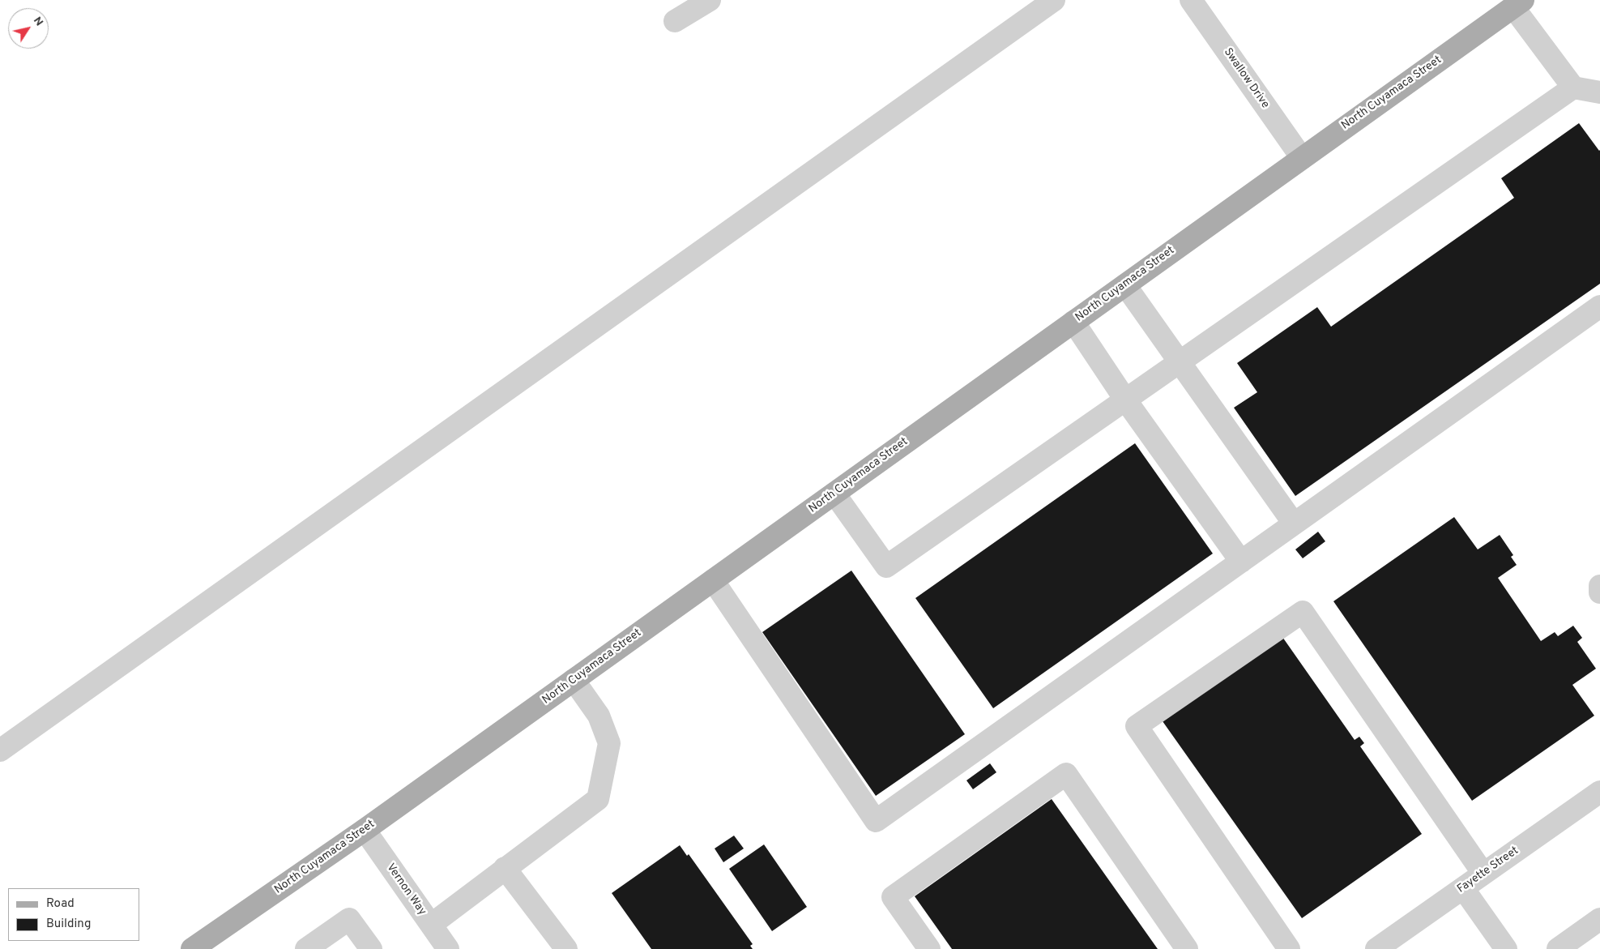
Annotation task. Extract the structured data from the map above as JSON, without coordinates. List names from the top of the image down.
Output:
{
  "streets": {
    "main road": ["North Cuyamaca Street"],
    "street": ["Swallow Drive", "Fayette Street", "Vernon Way"]
  },
  "crossings": [
    ["Swallow Drive", "North Cuyamaca Street"],
    ["North Cuyamaca Street", "Vernon Way"]
  ],
  "legend": ["Road", "Building"],
  "north": "top right"
}
